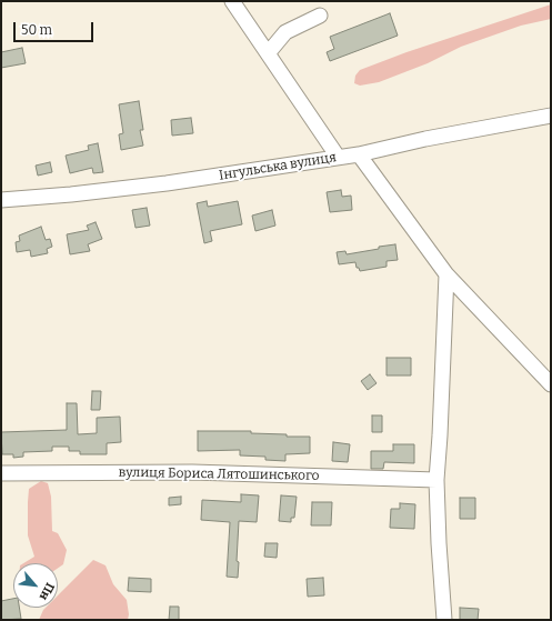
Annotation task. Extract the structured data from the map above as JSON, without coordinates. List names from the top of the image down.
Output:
{
  "streets": {
    "street": ["Інгульська вулиця", "вулиця Бориса Лятошинського"]
  },
  "scale_bar": "50 m",
  "north": "bottom right"
}
